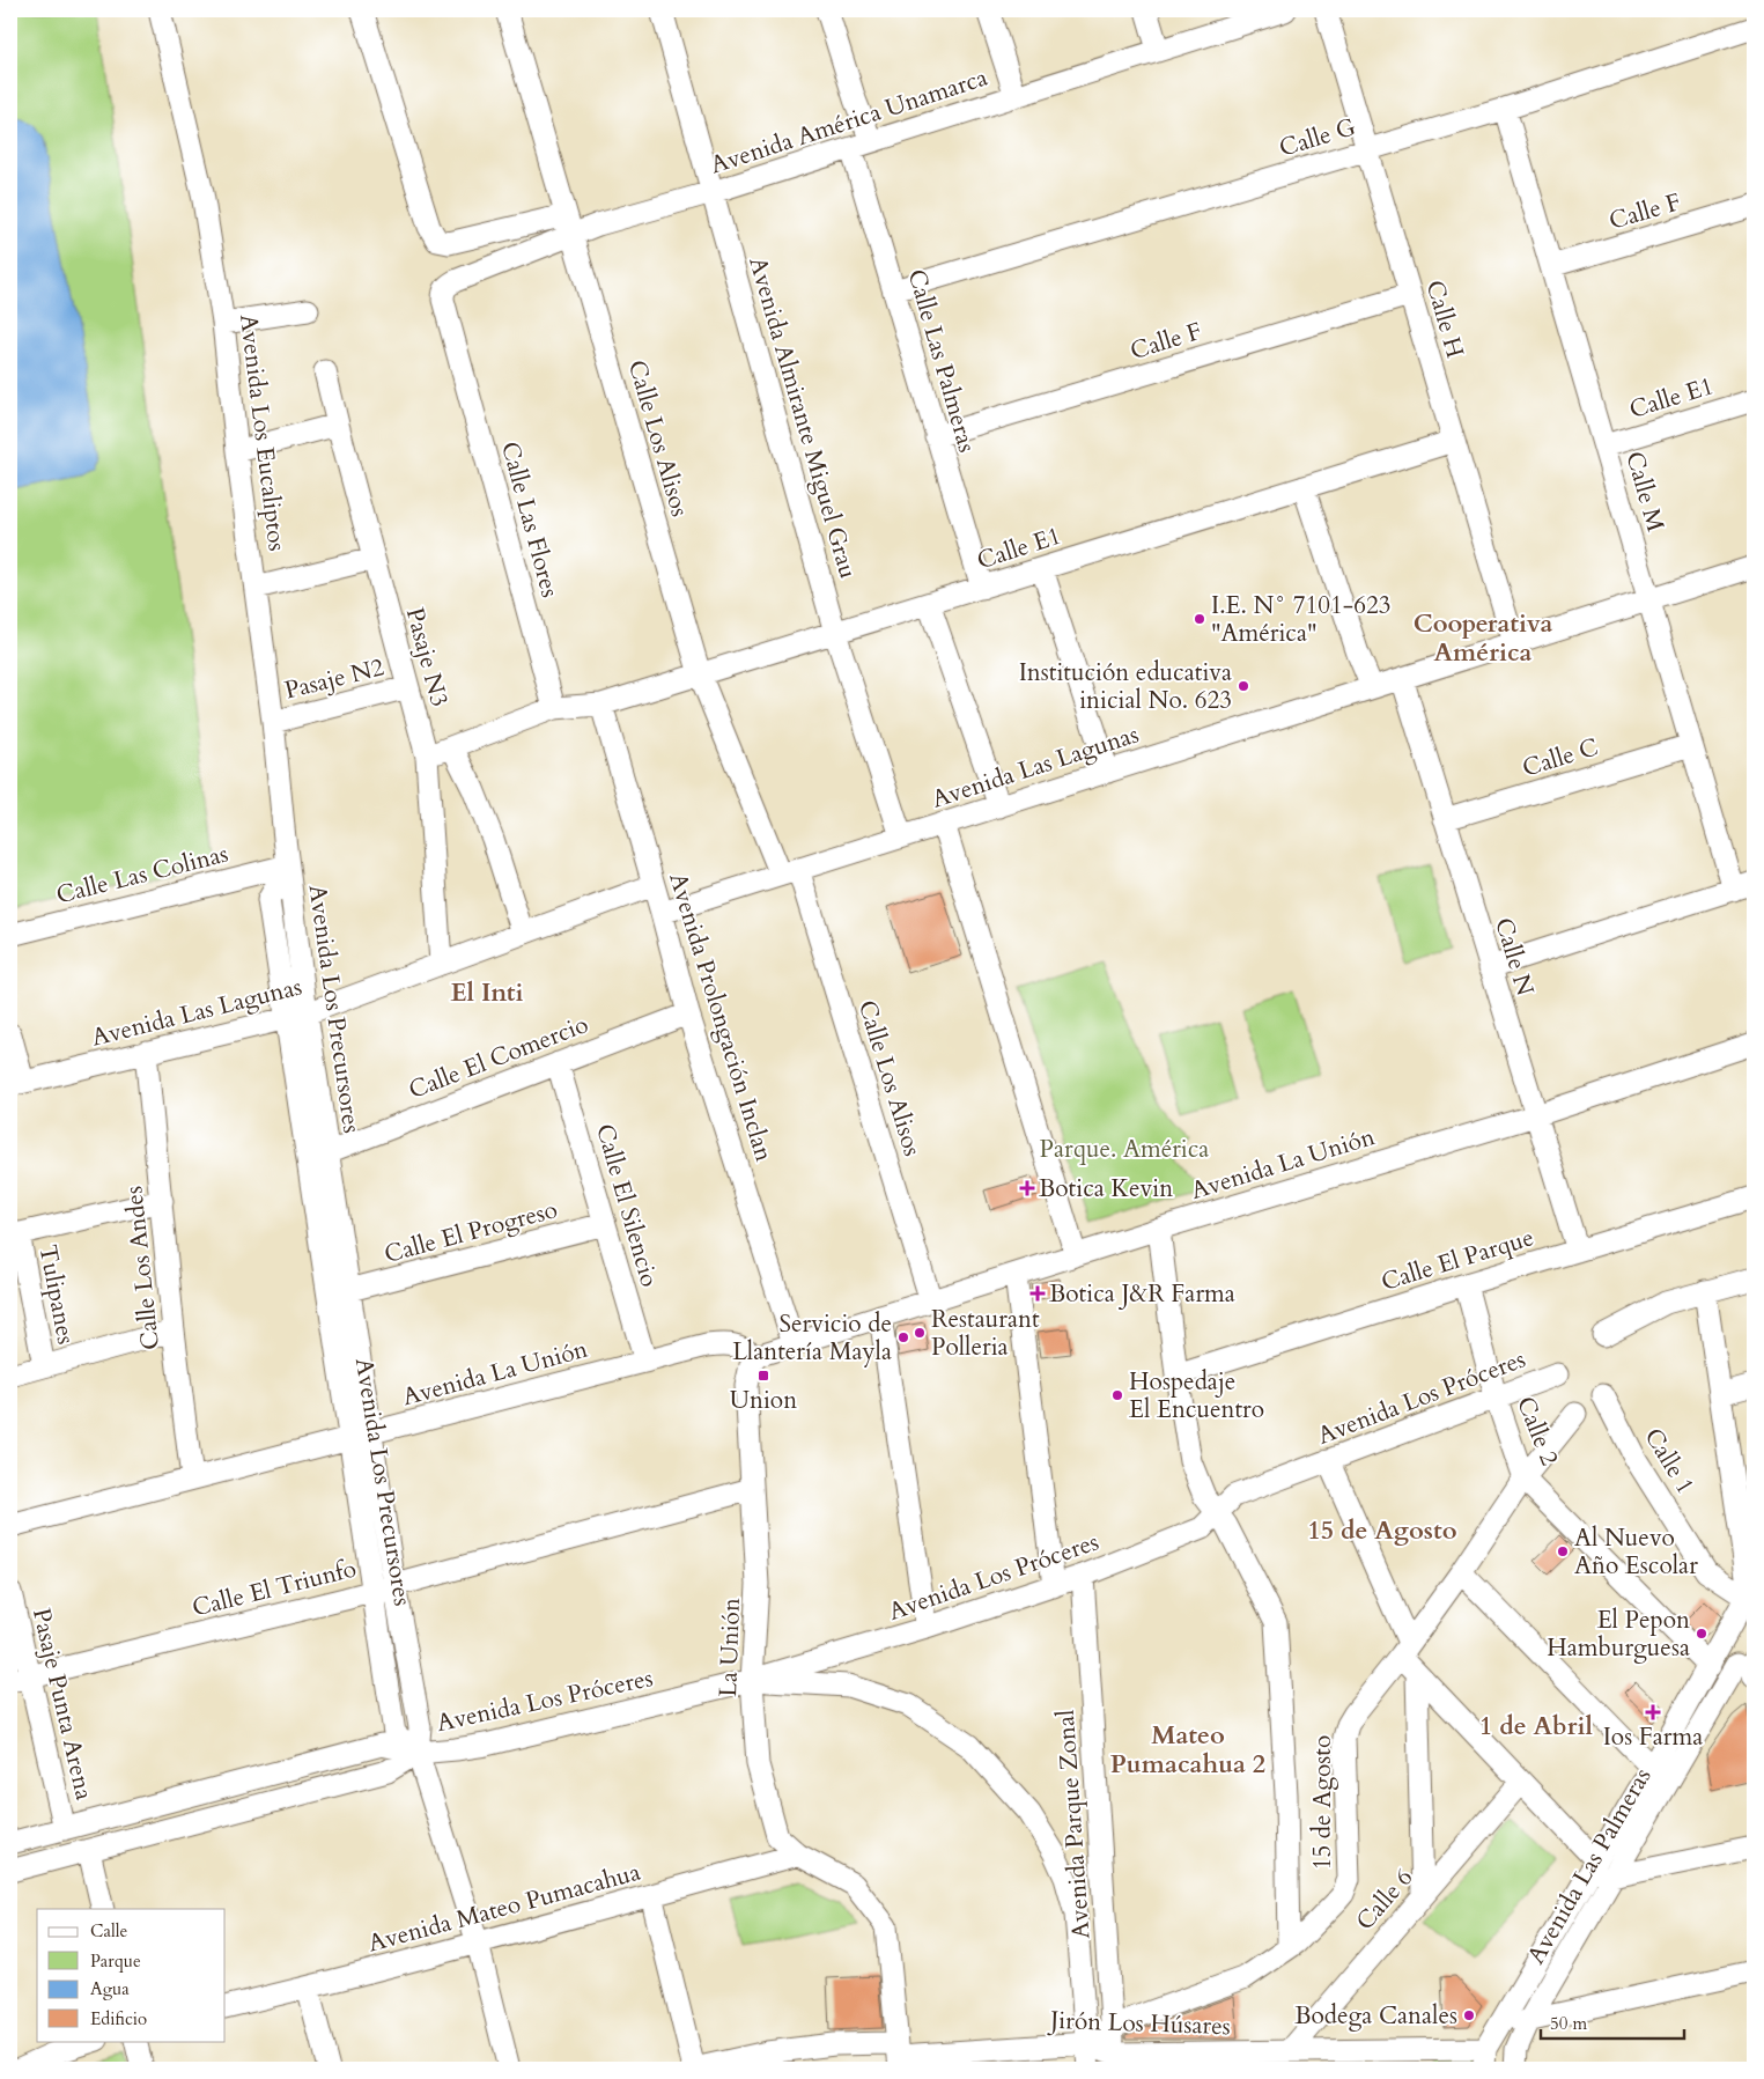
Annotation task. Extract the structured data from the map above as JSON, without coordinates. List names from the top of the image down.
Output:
{
  "streets": {
    "street": [
      "Avenida América Unamarca",
      "Calle G",
      "Calle F",
      "Calle H",
      "Calle Las Palmeras",
      "Calle E1",
      "Avenida Almirante Miguel Grau",
      "Avenida Los Eucaliptos",
      "Calle Los Alisos",
      "Calle M",
      "Calle Las Flores",
      "Pasaje N3",
      "Pasaje N2",
      "Calle C",
      "Avenida Las Lagunas",
      "Calle Las Colinas",
      "Calle N",
      "Avenida Los Precursores",
      "Avenida Prolongación Inclan",
      "Calle El Comercio",
      "Avenida La Unión",
      "Calle El Silencio",
      "Calle El Progreso",
      "Calle El Parque",
      "Calle Los Andes",
      "Tulipanes",
      "Avenida Los Próceres",
      "Calle 2",
      "Calle 1",
      "Calle El Triunfo",
      "La Unión",
      "Pasaje Punta Arena",
      "15 de Agosto",
      "Avenida Parque Zonal",
      "Avenida Las Palmeras",
      "Calle 6",
      "Avenida Mateo Pumacahua",
      "Jirón Los Húsares"
    ]
  },
  "crossings": [
    ["Avenida América Unamarca", "Calle Las Palmeras"],
    ["Avenida América Unamarca", "Avenida Almirante Miguel Grau"],
    ["Avenida América Unamarca", "Calle Los Alisos"],
    ["Avenida América Unamarca", "Calle Las Flores"],
    ["Calle G", "Calle H"],
    ["Calle G", "Calle Las Palmeras"],
    ["Calle G", "Calle M"],
    ["Calle F", "Calle H"],
    ["Calle F", "Calle Las Palmeras"],
    ["Calle F", "Calle M"],
    ["Calle H", "Calle E1"],
    ["Calle H", "Avenida Las Lagunas"],
    ["Calle Las Palmeras", "Calle E1"],
    ["Calle E1", "Avenida Almirante Miguel Grau"],
    ["Calle E1", "Calle Los Alisos"],
    ["Calle E1", "Calle M"],
    ["Calle E1", "Avenida Prolongación Inclan"],
    ["Avenida Almirante Miguel Grau", "Avenida Las Lagunas"],
    ["Avenida Los Eucaliptos", "Pasaje N2"],
    ["Avenida Los Eucaliptos", "Calle Las Colinas"],
    ["Avenida Los Eucaliptos", "Avenida Los Precursores"],
    ["Calle Los Alisos", "Avenida Las Lagunas"],
    ["Calle Los Alisos", "Avenida La Unión"],
    ["Calle M", "Calle C"],
    ["Calle M", "Avenida Las Lagunas"],
    ["Pasaje N3", "Pasaje N2"],
    ["Pasaje N3", "Avenida Las Lagunas"],
    ["Calle C", "Calle N"],
    ["Avenida Las Lagunas", "Calle N"],
    ["Avenida Las Lagunas", "Avenida Los Precursores"],
    ["Avenida Las Lagunas", "Avenida Prolongación Inclan"],
    ["Avenida Las Lagunas", "Calle Los Andes"],
    ["Calle Las Colinas", "Avenida Los Precursores"],
    ["Calle N", "Avenida La Unión"],
    ["Calle N", "Calle El Parque"],
    ["Avenida Los Precursores", "Calle El Comercio"],
    ["Avenida Los Precursores", "Avenida La Unión"],
    ["Avenida Los Precursores", "Calle El Progreso"],
    ["Avenida Los Precursores", "Avenida Los Próceres"],
    ["Avenida Los Precursores", "Calle El Triunfo"],
    ["Avenida Los Precursores", "Avenida Mateo Pumacahua"],
    ["Avenida Prolongación Inclan", "Calle El Comercio"],
    ["Avenida Prolongación Inclan", "Avenida La Unión"],
    ["Calle El Comercio", "Calle El Silencio"],
    ["Avenida La Unión", "Calle El Silencio"],
    ["Avenida La Unión", "Calle Los Andes"],
    ["Avenida La Unión", "La Unión"],
    ["Calle El Silencio", "Calle El Progreso"],
    ["Calle El Parque", "Calle 2"],
    ["Avenida Los Próceres", "Calle 2"],
    ["Avenida Los Próceres", "La Unión"],
    ["Avenida Los Próceres", "Pasaje Punta Arena"],
    ["Avenida Los Próceres", "Avenida Parque Zonal"],
    ["Calle 2", "15 de Agosto"],
    ["Calle El Triunfo", "La Unión"],
    ["Calle El Triunfo", "Pasaje Punta Arena"],
    ["La Unión", "Avenida Parque Zonal"],
    ["La Unión", "Avenida Mateo Pumacahua"],
    ["La Unión", "Jirón Los Húsares"],
    ["15 de Agosto", "Avenida Parque Zonal"],
    ["15 de Agosto", "Jirón Los Húsares"],
    ["Avenida Parque Zonal", "Jirón Los Húsares"],
    ["Calle 6", "Jirón Los Húsares"]
  ],
  "districts": [
    "Cooperativa América",
    "El Inti",
    "15 de Agosto",
    "1 de Abril",
    "Mateo Pumacahua 2"
  ],
  "parks": ["Parque. América"],
  "places": {
    "other": [
      "I.E. N° 7101-623 \"América\"",
      "Institución educativa inicial No. 623",
      "Restaurant Polleria",
      "Servicio de Llantería Mayla",
      "Hospedaje El Encuentro",
      "Al Nuevo Año Escolar",
      "El Pepon Hamburguesa",
      "Bodega Canales"
    ],
    "health": ["Botica Kevin", "Botica J&R Farma", "Ios Farma"],
    "transit": ["Union"]
  },
  "legend": [
    "Calle",
    "Parque",
    "Agua",
    "Edificio"
  ],
  "scale_bar": "50 m"
}
